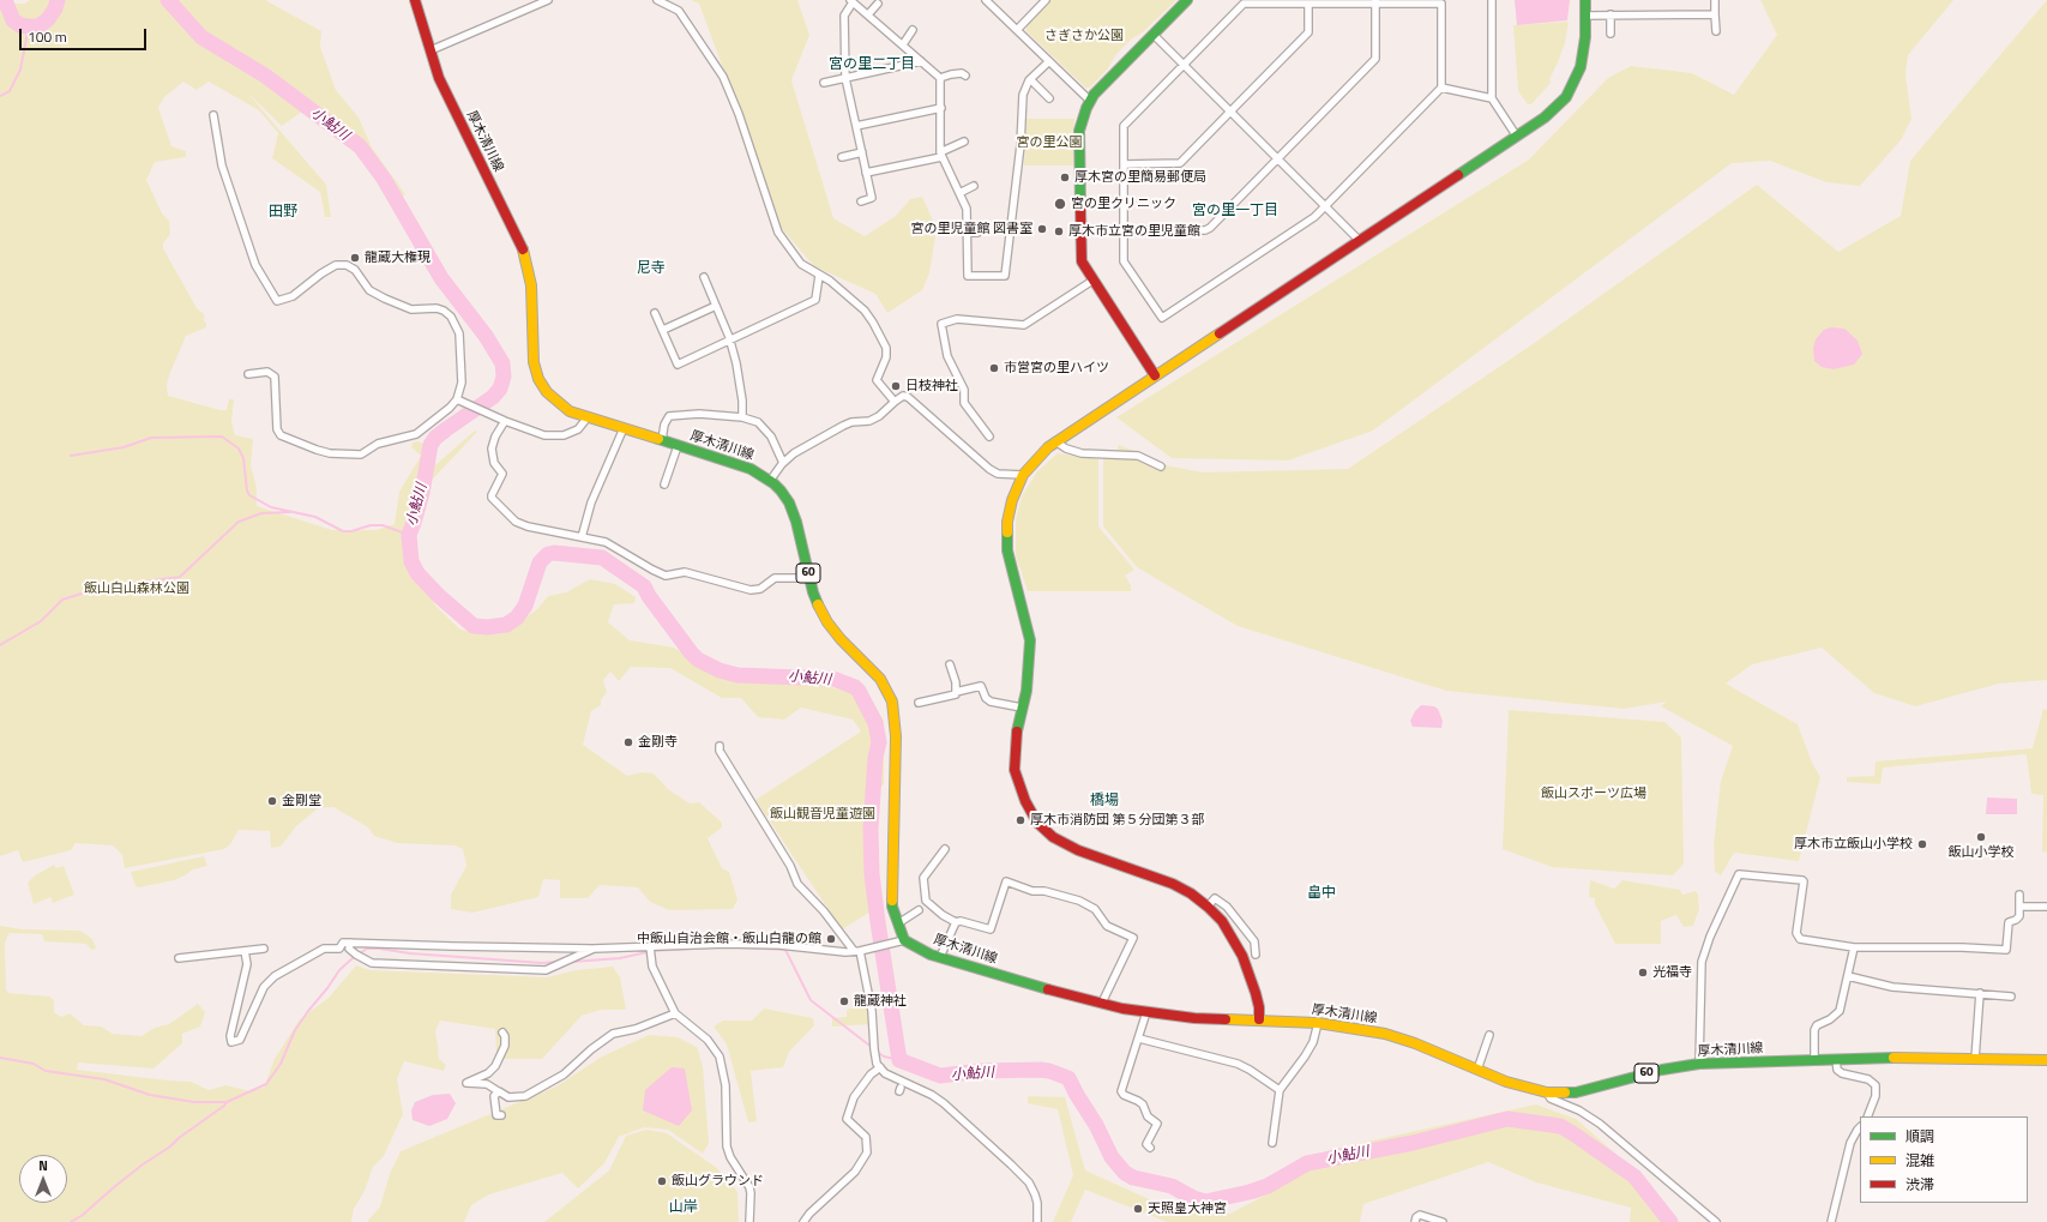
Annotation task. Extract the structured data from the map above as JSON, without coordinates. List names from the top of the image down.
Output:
{
  "streets": {
    "main road": ["厚木清川線", "60"]
  },
  "districts": [
    "宮の里二丁目",
    "宮の里一丁目",
    "田野",
    "尼寺",
    "橋場",
    "畠中",
    "山岸"
  ],
  "water": ["小鮎川"],
  "parks": [
    "さぎさか公園",
    "宮の里公園",
    "飯山白山森林公園",
    "飯山スポーツ広場",
    "飯山観音児童遊園"
  ],
  "places": [
    "厚木宮の里簡易郵便局",
    "宮の里クリニック",
    "宮の里児童館 図書室",
    "厚木市立宮の里児童館",
    "龍蔵大権現",
    "市営宮の里ハイツ",
    "日枝神社",
    "金剛寺",
    "金剛堂",
    "厚木市消防団 第５分団第３部",
    "飯山小学校",
    "厚木市立飯山小学校",
    "中飯山自治会館・飯山白龍の館",
    "光福寺",
    "龍蔵神社",
    "飯山グラウンド",
    "天照皇大神宮"
  ],
  "legend": ["順調", "混雑", "渋滞"],
  "scale_bar": "100 m",
  "north": "top"
}
